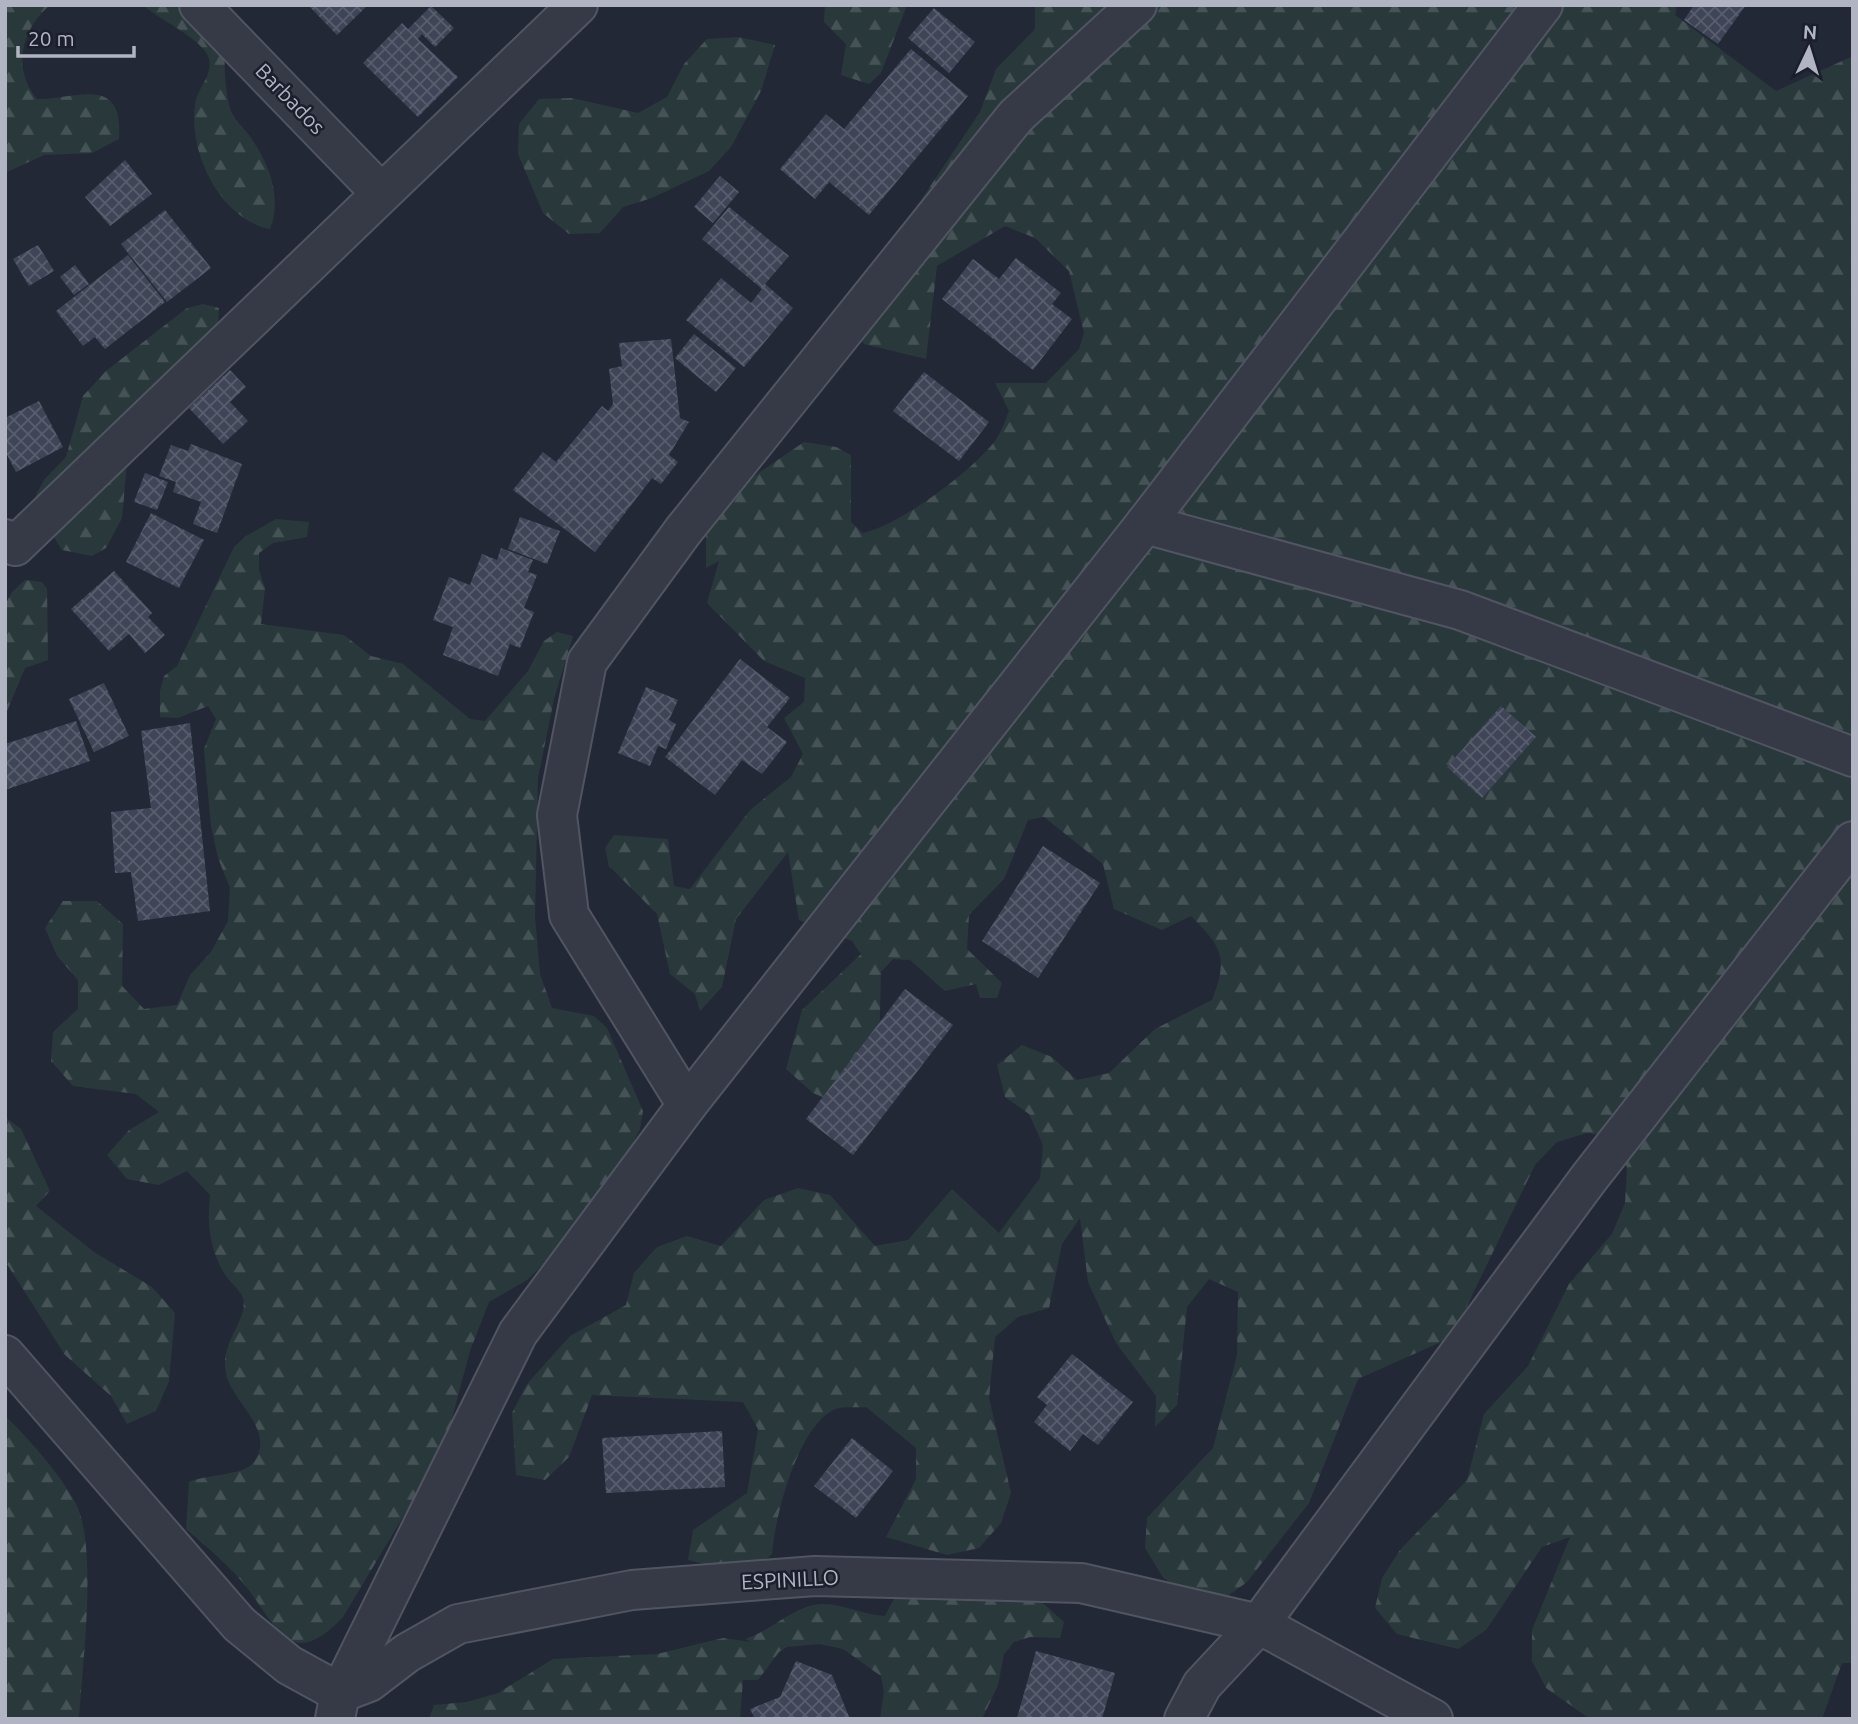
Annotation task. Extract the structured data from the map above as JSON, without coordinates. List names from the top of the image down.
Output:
{
  "streets": {
    "street": ["Barbados", "ESPINILLO"]
  },
  "scale_bar": "20 m",
  "north": "top"
}
